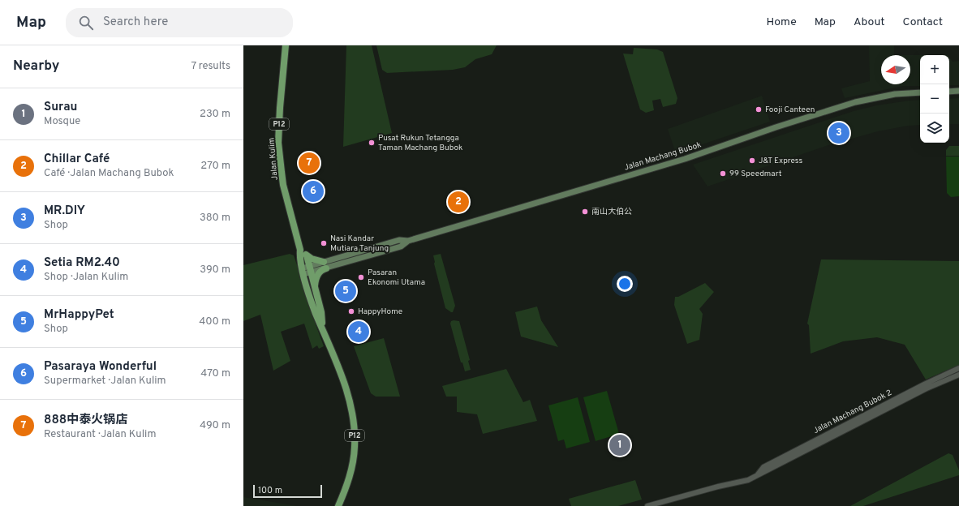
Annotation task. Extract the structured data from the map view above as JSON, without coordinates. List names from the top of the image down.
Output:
{
  "streets": {
    "main road": ["P12", "Jalan Machang Bubok", "Jalan Kulim"],
    "street": ["Jalan Machang Bubok 2"]
  },
  "crossings": [
    ["Jalan Machang Bubok", "Jalan Kulim"]
  ],
  "places": [
    "Fooji Canteen",
    "Pusat Rukun Tetangga Taman Machang Bubok",
    "J&T Express",
    "99 Speedmart",
    "南山大伯公",
    "Nasi Kandar Mutiara Tanjung",
    "Pasaran Ekonomi Utama",
    "HappyHome"
  ],
  "scale_bar": "100 m",
  "north": "left",
  "page": {
    "header": "Map",
    "search": "Search here",
    "nav": [
      "Home",
      "Map",
      "About",
      "Contact"
    ],
    "heading": ["Nearby", "7 results"],
    "map_buttons": ["+", "−"],
    "list": [
      {
        "mark": "1",
        "name": "Surau",
        "note": "Mosque",
        "value": "230 m"
      },
      {
        "mark": "2",
        "name": "Chillar Café",
        "note": "Café · Jalan Machang Bubok",
        "value": "270 m"
      },
      {
        "mark": "3",
        "name": "MR.DIY",
        "note": "Shop",
        "value": "380 m"
      },
      {
        "mark": "4",
        "name": "Setia RM2.40",
        "note": "Shop · Jalan Kulim",
        "value": "390 m"
      },
      {
        "mark": "5",
        "name": "MrHappyPet",
        "note": "Shop",
        "value": "400 m"
      },
      {
        "mark": "6",
        "name": "Pasaraya Wonderful",
        "note": "Supermarket · Jalan Kulim",
        "value": "470 m"
      },
      {
        "mark": "7",
        "name": "888中泰火锅店",
        "note": "Restaurant · Jalan Kulim",
        "value": "490 m"
      }
    ],
    "pins": [
      "3",
      "7",
      "6",
      "2",
      "5",
      "4",
      "1"
    ],
    "scale": "100 m"
  }
}
